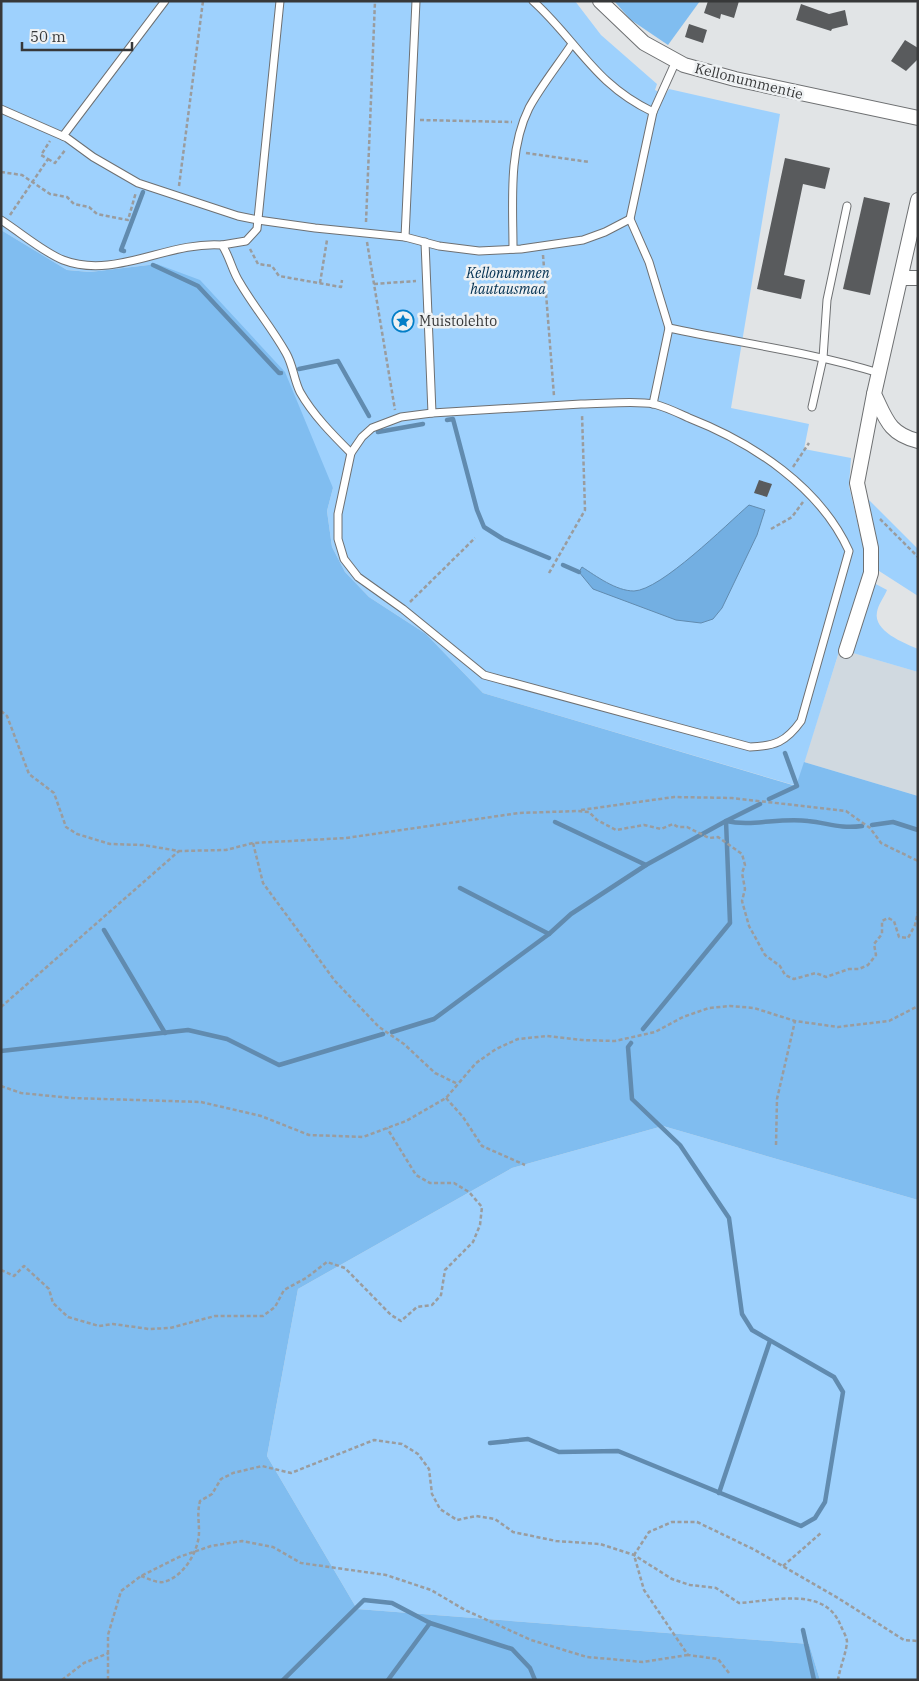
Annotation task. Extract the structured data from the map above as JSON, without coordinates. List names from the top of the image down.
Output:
{
  "streets": {
    "street": ["Kellonummentie"]
  },
  "parks": ["Kellonummen hautausmaa"],
  "places": {
    "place": ["Muistolehto"]
  },
  "scale_bar": "50 m"
}
